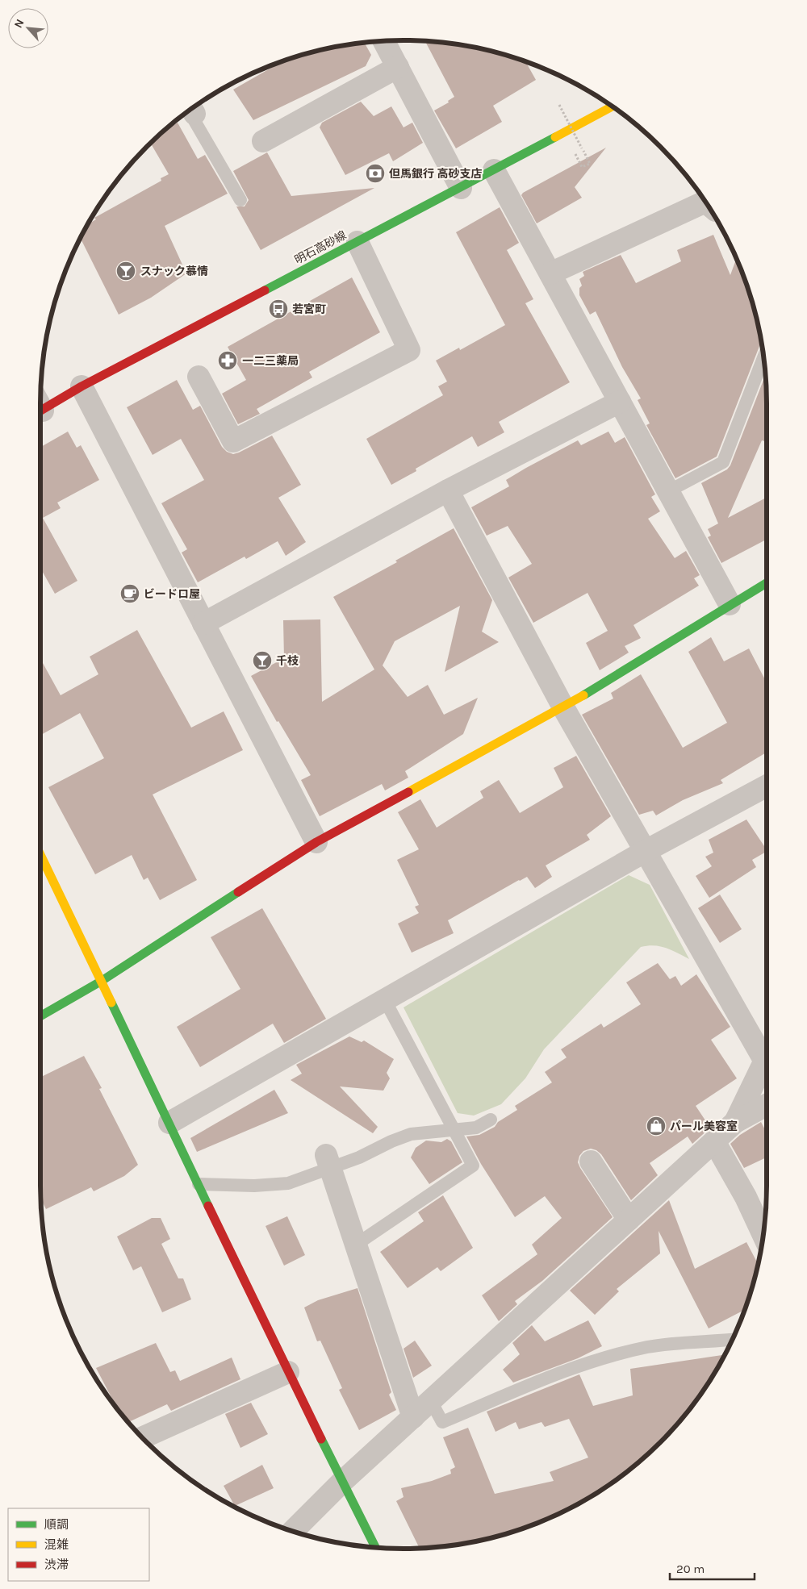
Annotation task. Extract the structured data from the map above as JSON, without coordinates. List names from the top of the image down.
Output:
{
  "streets": {
    "street": ["明石高砂線"]
  },
  "places": {
    "bank": ["但馬銀行 高砂支店"],
    "bar": ["スナック慕情", "千枝"],
    "bus stop": ["若宮町"],
    "pharmacy": ["一二三薬局"],
    "cafe": ["ビードロ屋"],
    "shop": ["パール美容室"]
  },
  "legend": ["順調", "混雑", "渋滞"],
  "scale_bar": "20 m",
  "north": "top left"
}
